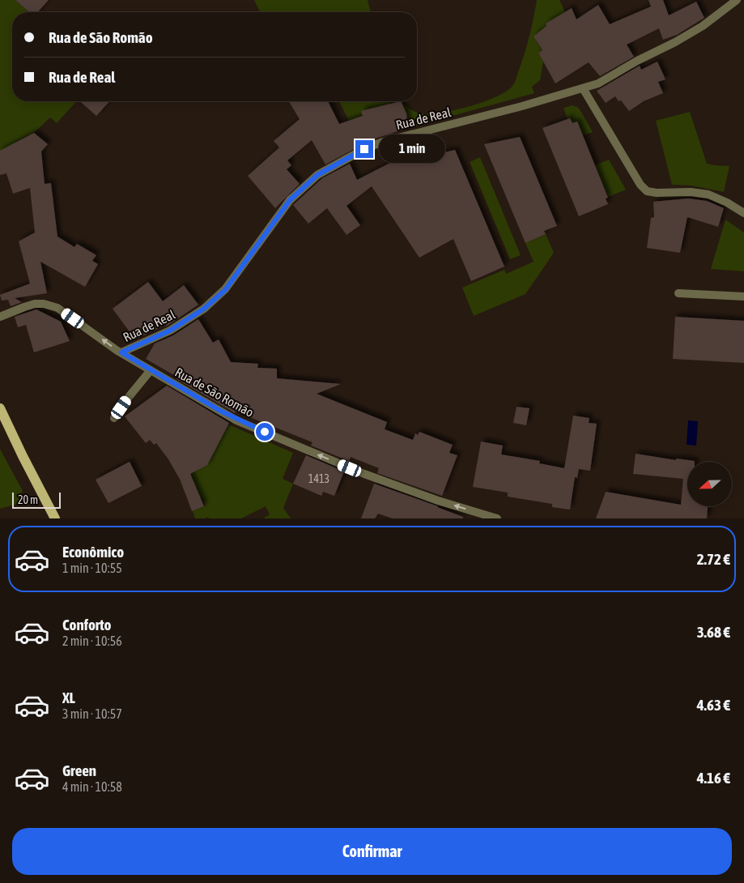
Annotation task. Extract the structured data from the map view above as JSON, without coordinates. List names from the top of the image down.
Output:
{
  "streets": {
    "street": ["Rua de Real", "Rua de São Romão"]
  },
  "crossings": [
    ["Rua de Real", "Rua de São Romão"]
  ],
  "one_way": ["Rua de São Romão"],
  "house_numbers": ["1413"],
  "scale_bar": "20 m",
  "north": "left",
  "page": {
    "banner": ["Rua de São Romão", "Rua de Real"],
    "bubble": "1 min",
    "scale": "20 m",
    "list": [
      {
        "name": "Econômico",
        "note": "1 min · 10:55",
        "value": "2.72 €"
      },
      {
        "name": "Conforto",
        "note": "2 min · 10:56",
        "value": "3.68 €"
      },
      {
        "name": "XL",
        "note": "3 min · 10:57",
        "value": "4.63 €"
      },
      {
        "name": "Green",
        "note": "4 min · 10:58",
        "value": "4.16 €"
      }
    ],
    "buttons": "Confirmar"
  }
}
